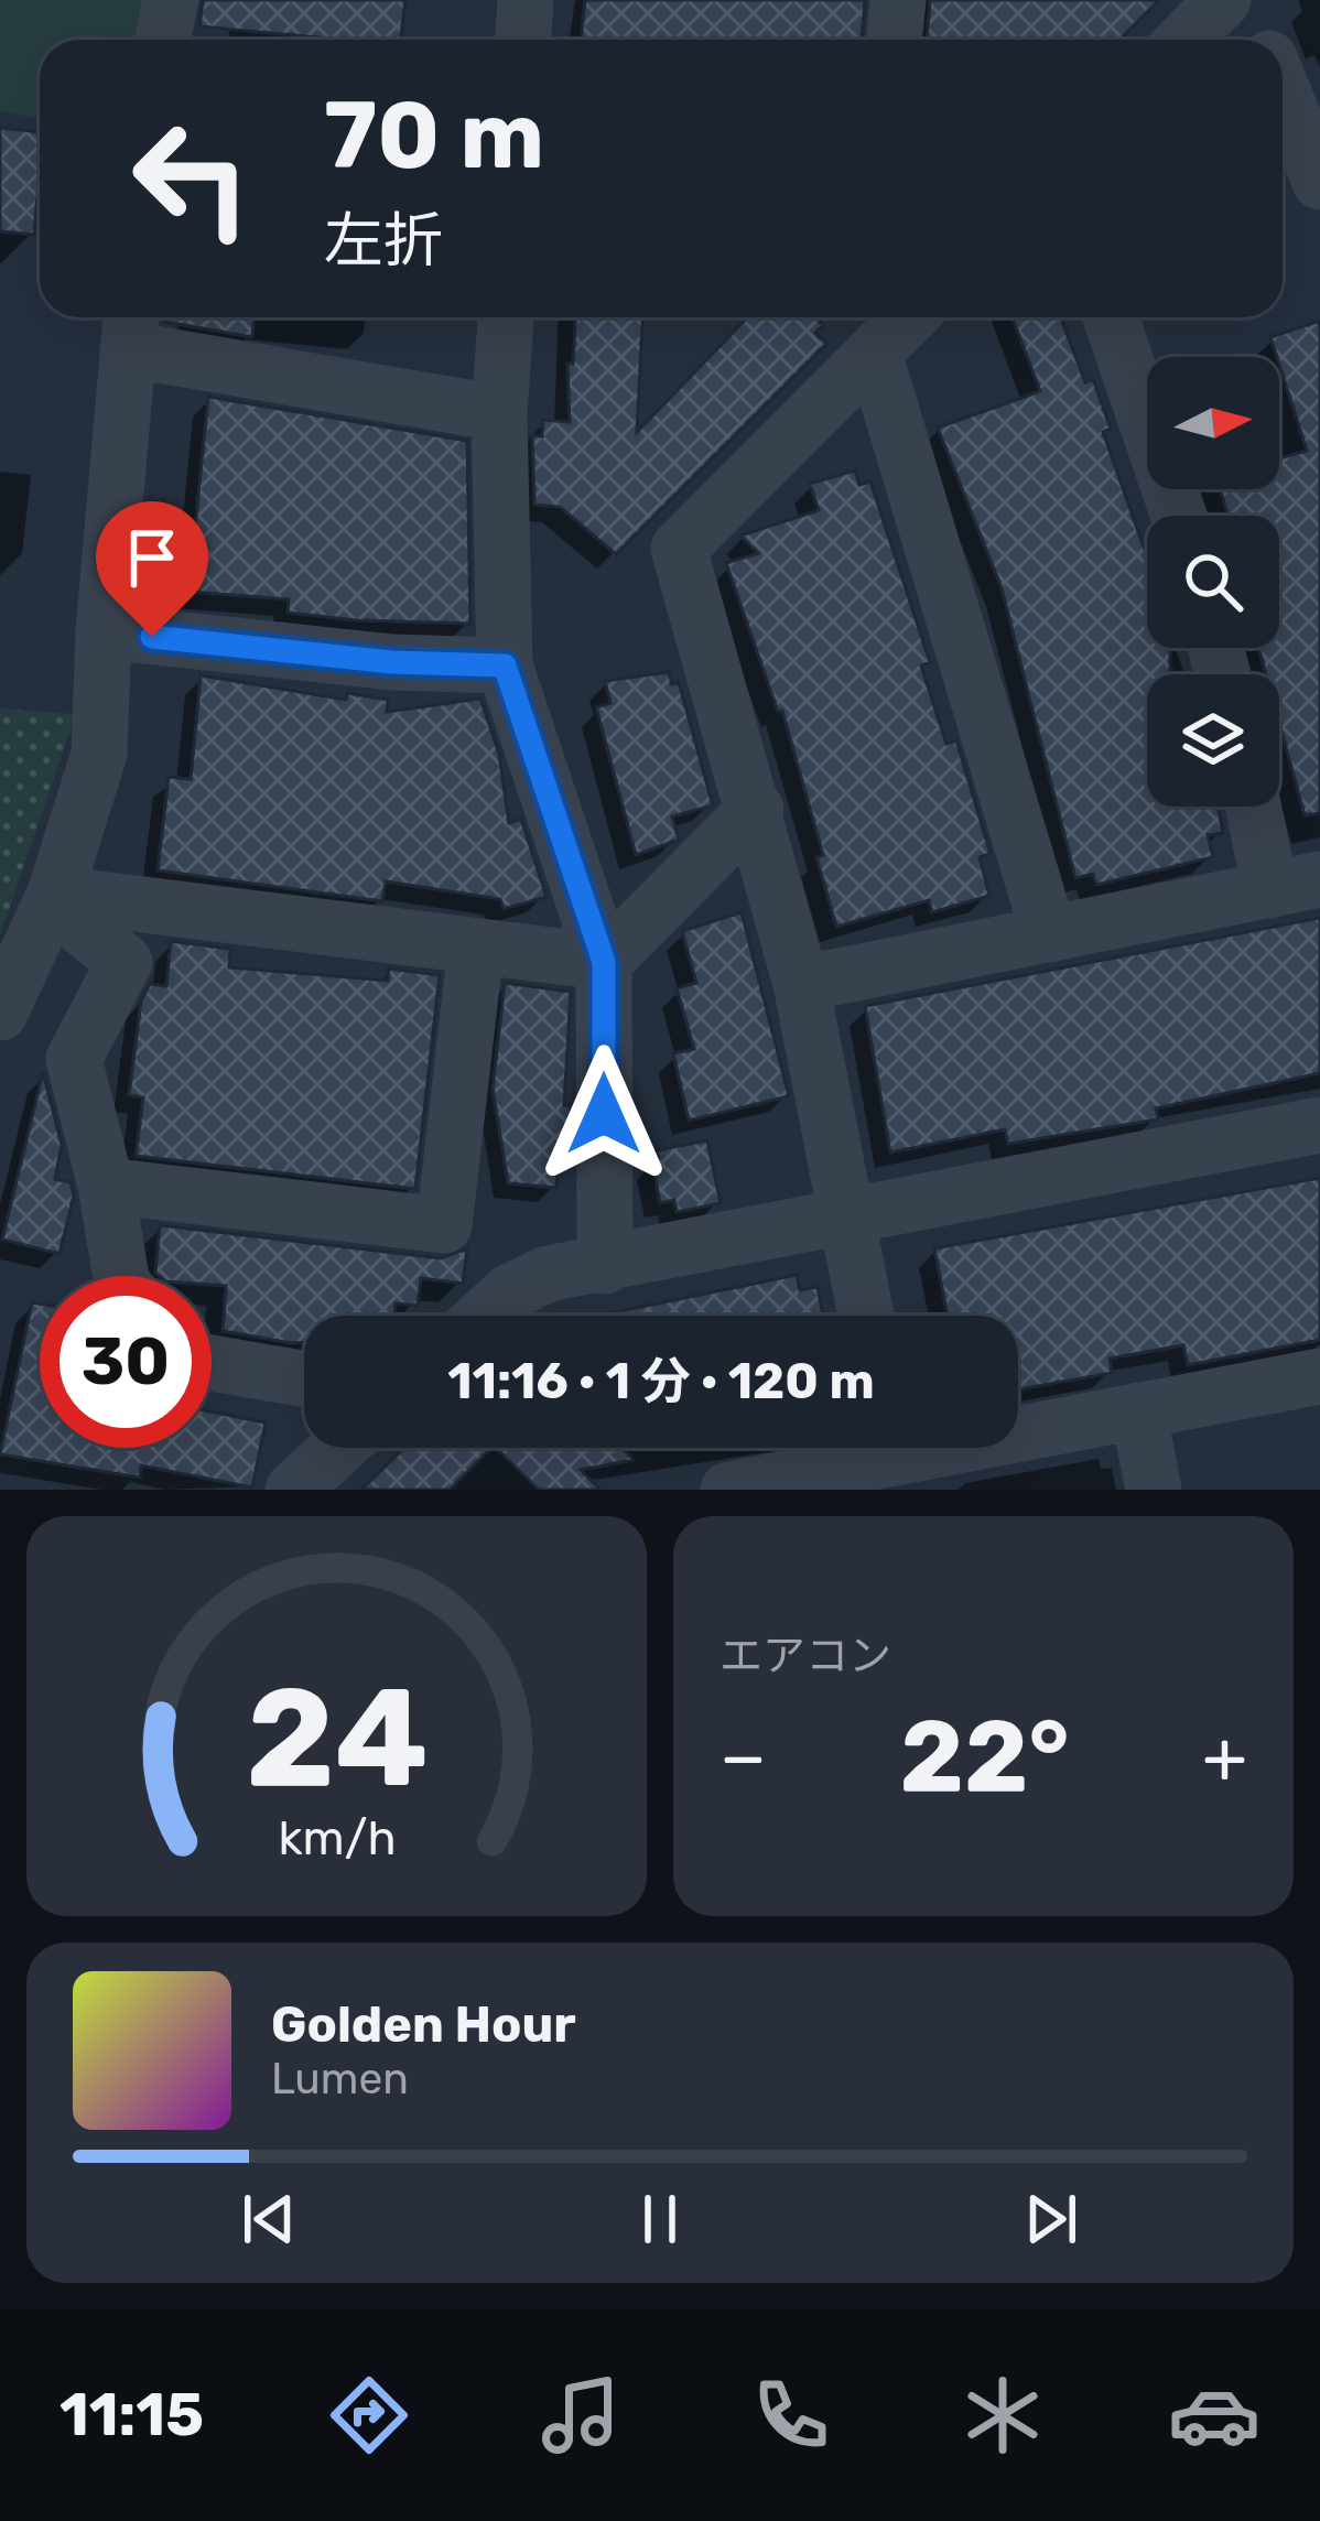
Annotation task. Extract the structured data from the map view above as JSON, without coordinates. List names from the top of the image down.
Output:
{
  "north": "right",
  "page": {
    "turn": ["70 m", "左折"],
    "limit": "30",
    "trip": "11:16 · 1 分 · 120 m",
    "tile": "エアコン",
    "heat": ["−", "22°", "+"],
    "song": ["Golden Hour", "Lumen"],
    "tabs": "11:15",
    "gauge": ["24", "km/h"]
  }
}
